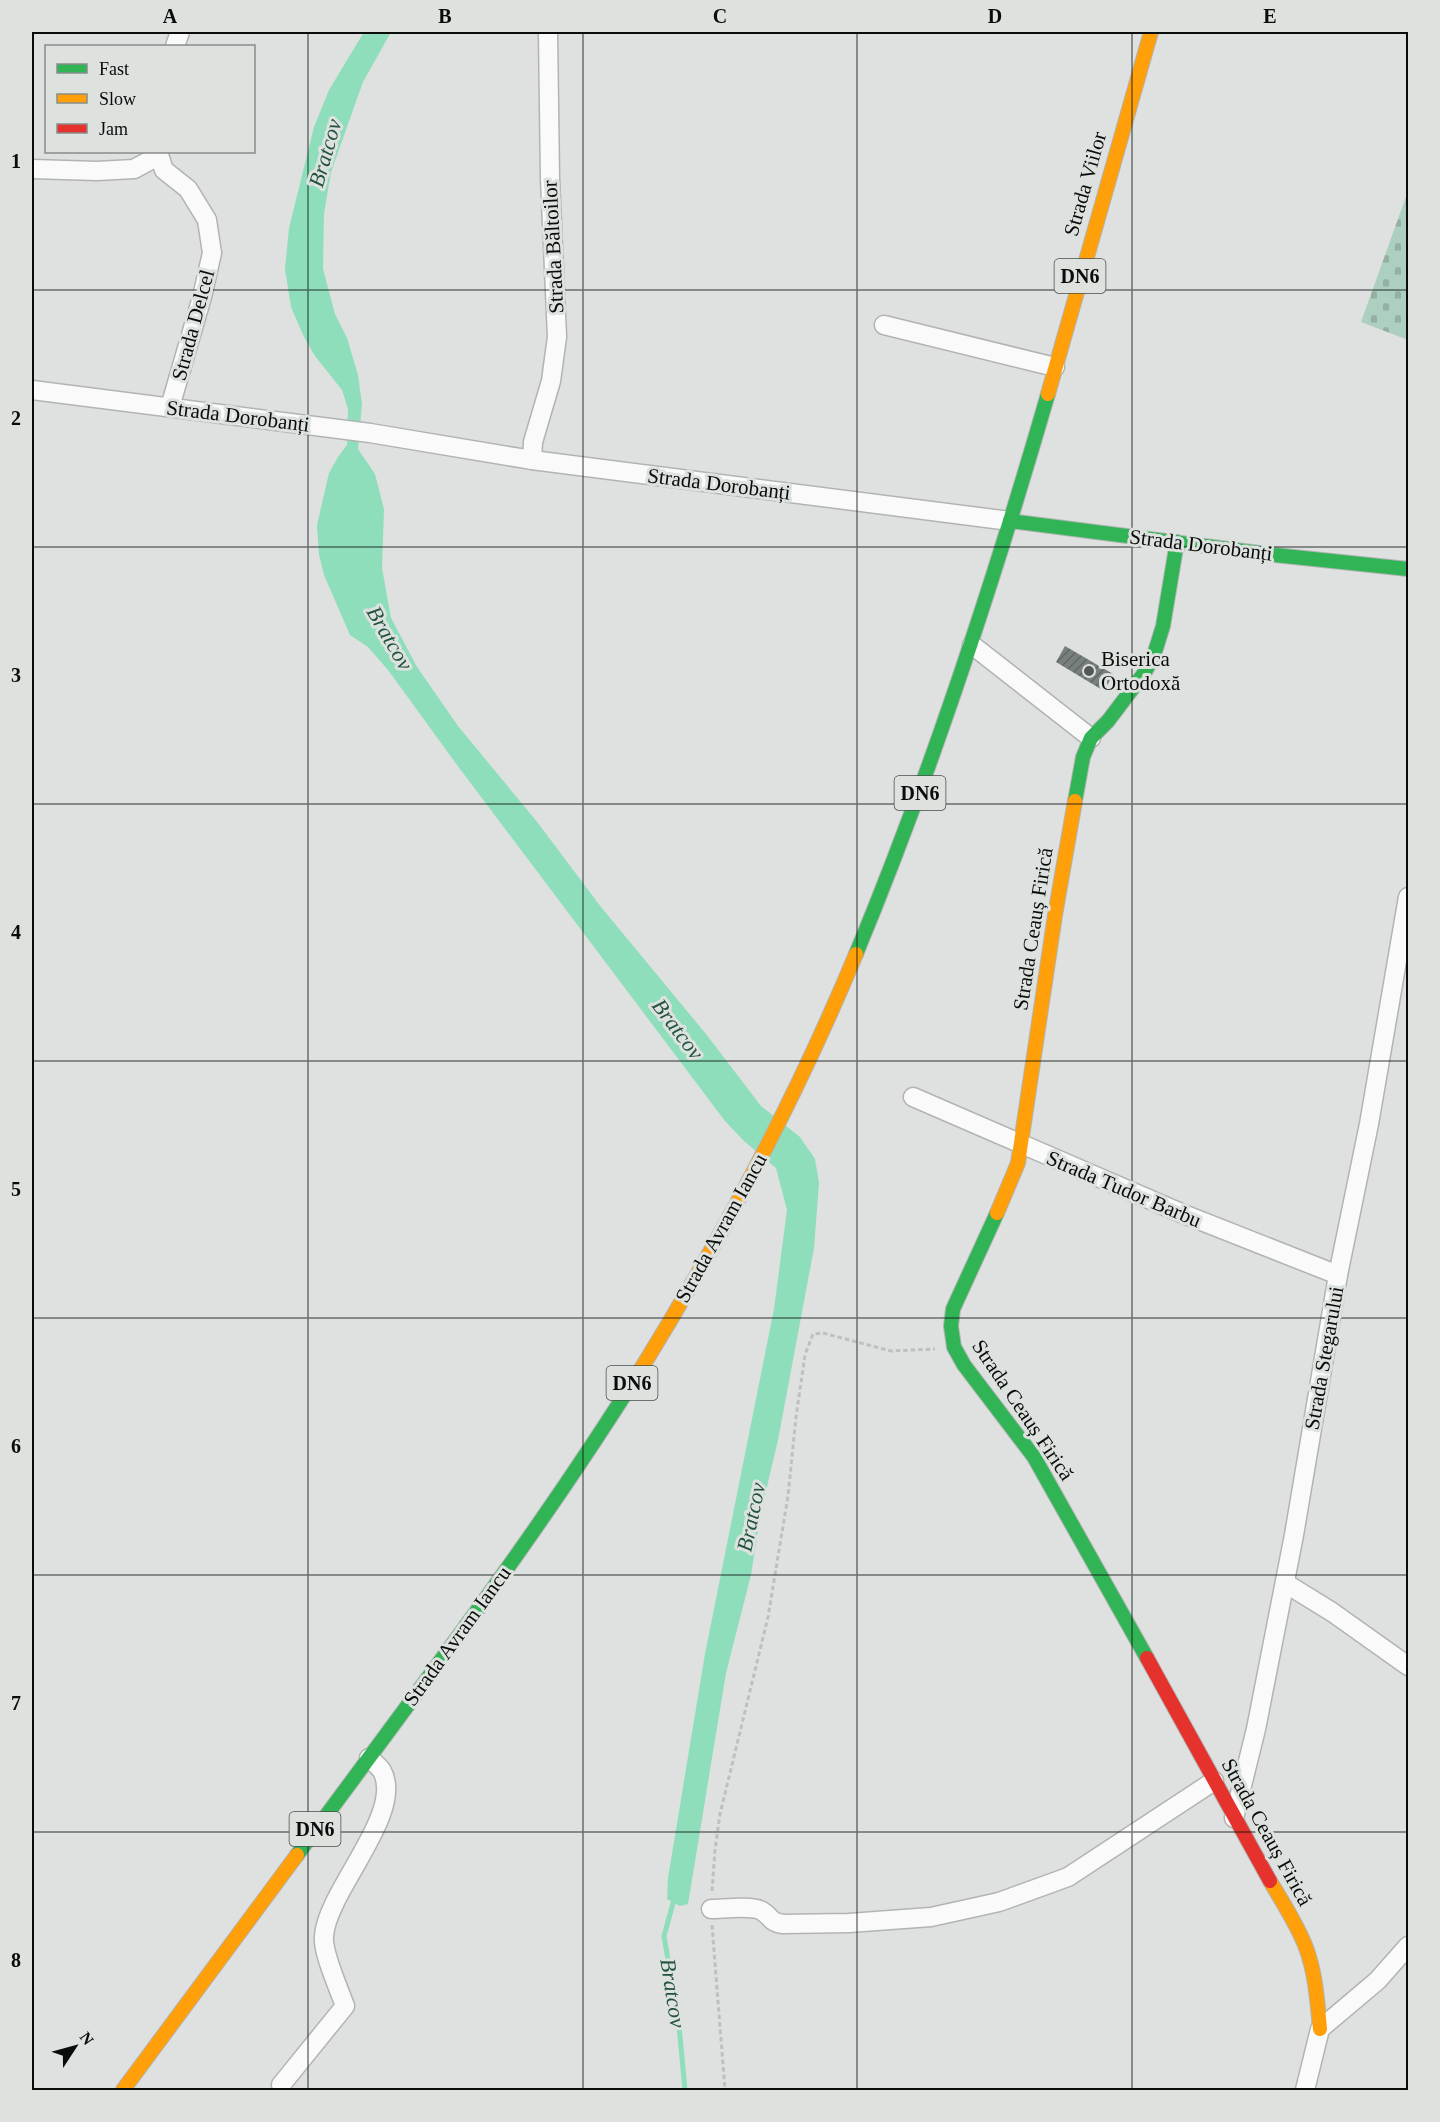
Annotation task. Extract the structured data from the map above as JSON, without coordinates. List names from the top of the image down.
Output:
{
  "streets": {
    "main road": [
      "Strada Viilor",
      "DN6",
      "Strada Dorobanți",
      "Strada Ceauș Firică",
      "Strada Avram Iancu"
    ],
    "street": [
      "Strada Băltoilor",
      "Strada Delcel",
      "Strada Tudor Barbu",
      "Strada Stegarului"
    ]
  },
  "crossings": [
    ["Strada Viilor", "Strada Dorobanți"],
    ["Strada Viilor", "Strada Avram Iancu"],
    ["Strada Băltoilor", "Strada Dorobanți"],
    ["Strada Delcel", "Strada Dorobanți"],
    ["Strada Dorobanți", "Strada Ceauș Firică"],
    ["Strada Dorobanți", "Strada Avram Iancu"],
    ["Strada Ceauș Firică", "Strada Tudor Barbu"],
    ["Strada Ceauș Firică", "Strada Stegarului"],
    ["Strada Tudor Barbu", "Strada Stegarului"]
  ],
  "water": ["Bratcov"],
  "places": ["Biserica Ortodoxă"],
  "legend": ["Fast", "Slow", "Jam"],
  "north": "top right",
  "grid": {
    "columns": [
      "A",
      "B",
      "C",
      "D",
      "E"
    ],
    "rows": [
      "1",
      "2",
      "3",
      "4",
      "5",
      "6",
      "7",
      "8"
    ]
  }
}
